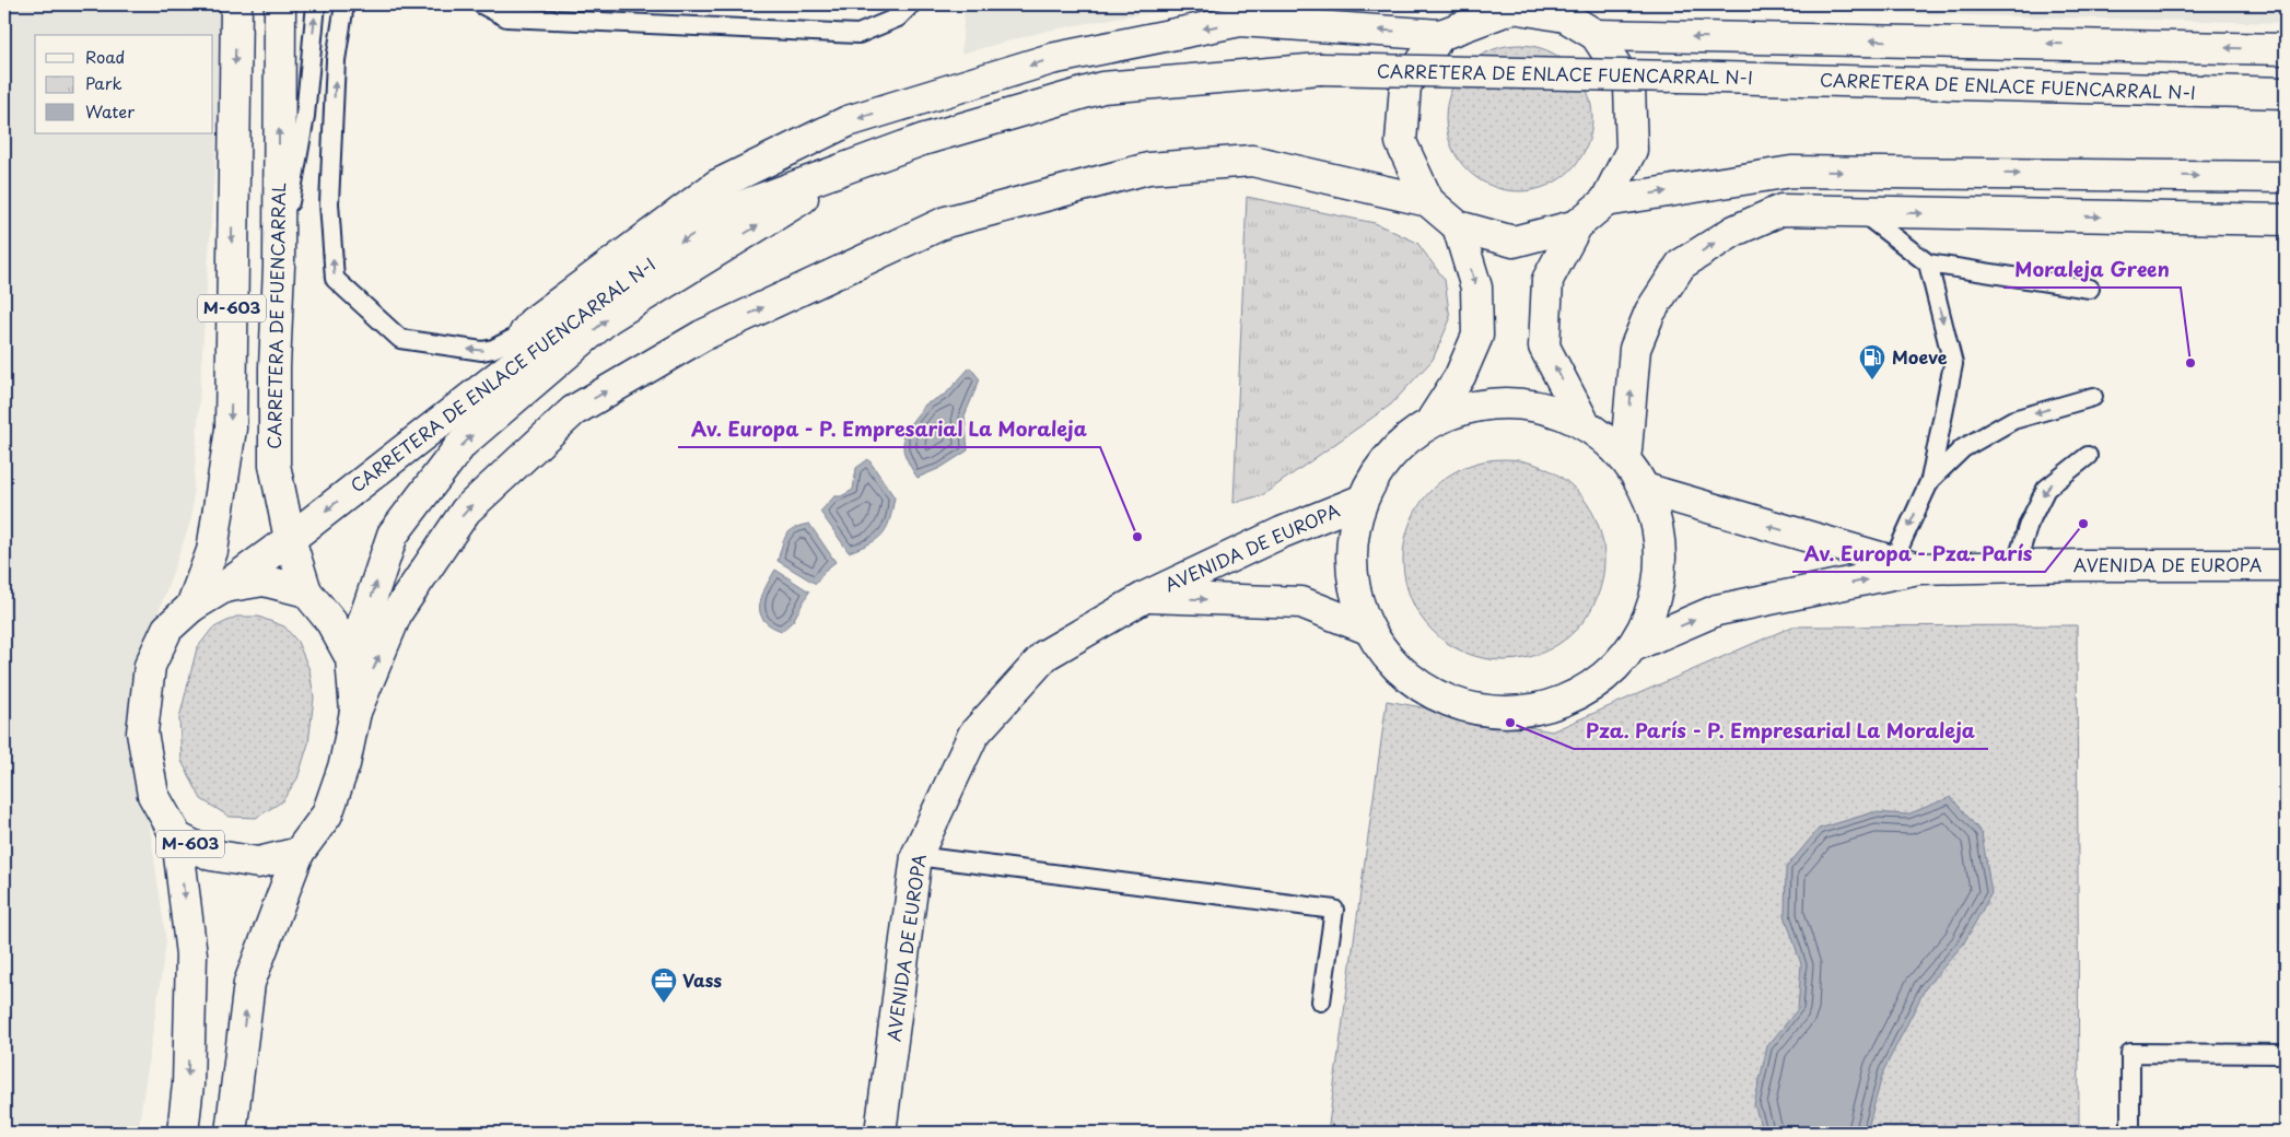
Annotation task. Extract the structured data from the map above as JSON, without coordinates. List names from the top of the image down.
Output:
{
  "streets": {
    "main road": [
      "CARRETERA DE ENLACE FUENCARRAL N-I",
      "M-603",
      "CARRETERA DE FUENCARRAL",
      "AVENIDA DE EUROPA"
    ]
  },
  "crossings": [
    ["CARRETERA DE ENLACE FUENCARRAL N-I", "M-603"],
    ["CARRETERA DE ENLACE FUENCARRAL N-I", "CARRETERA DE FUENCARRAL"],
    ["M-603", "CARRETERA DE FUENCARRAL"]
  ],
  "places": {
    "other": [
      "Moraleja Green",
      "Av. Europa - Pza. París",
      "Av. Europa - P. Empresarial La Moraleja",
      "Pza. París - P. Empresarial La Moraleja"
    ],
    "fuel station": ["Moeve"],
    "office": ["Vass"]
  },
  "legend": ["Road", "Park", "Water"]
}
